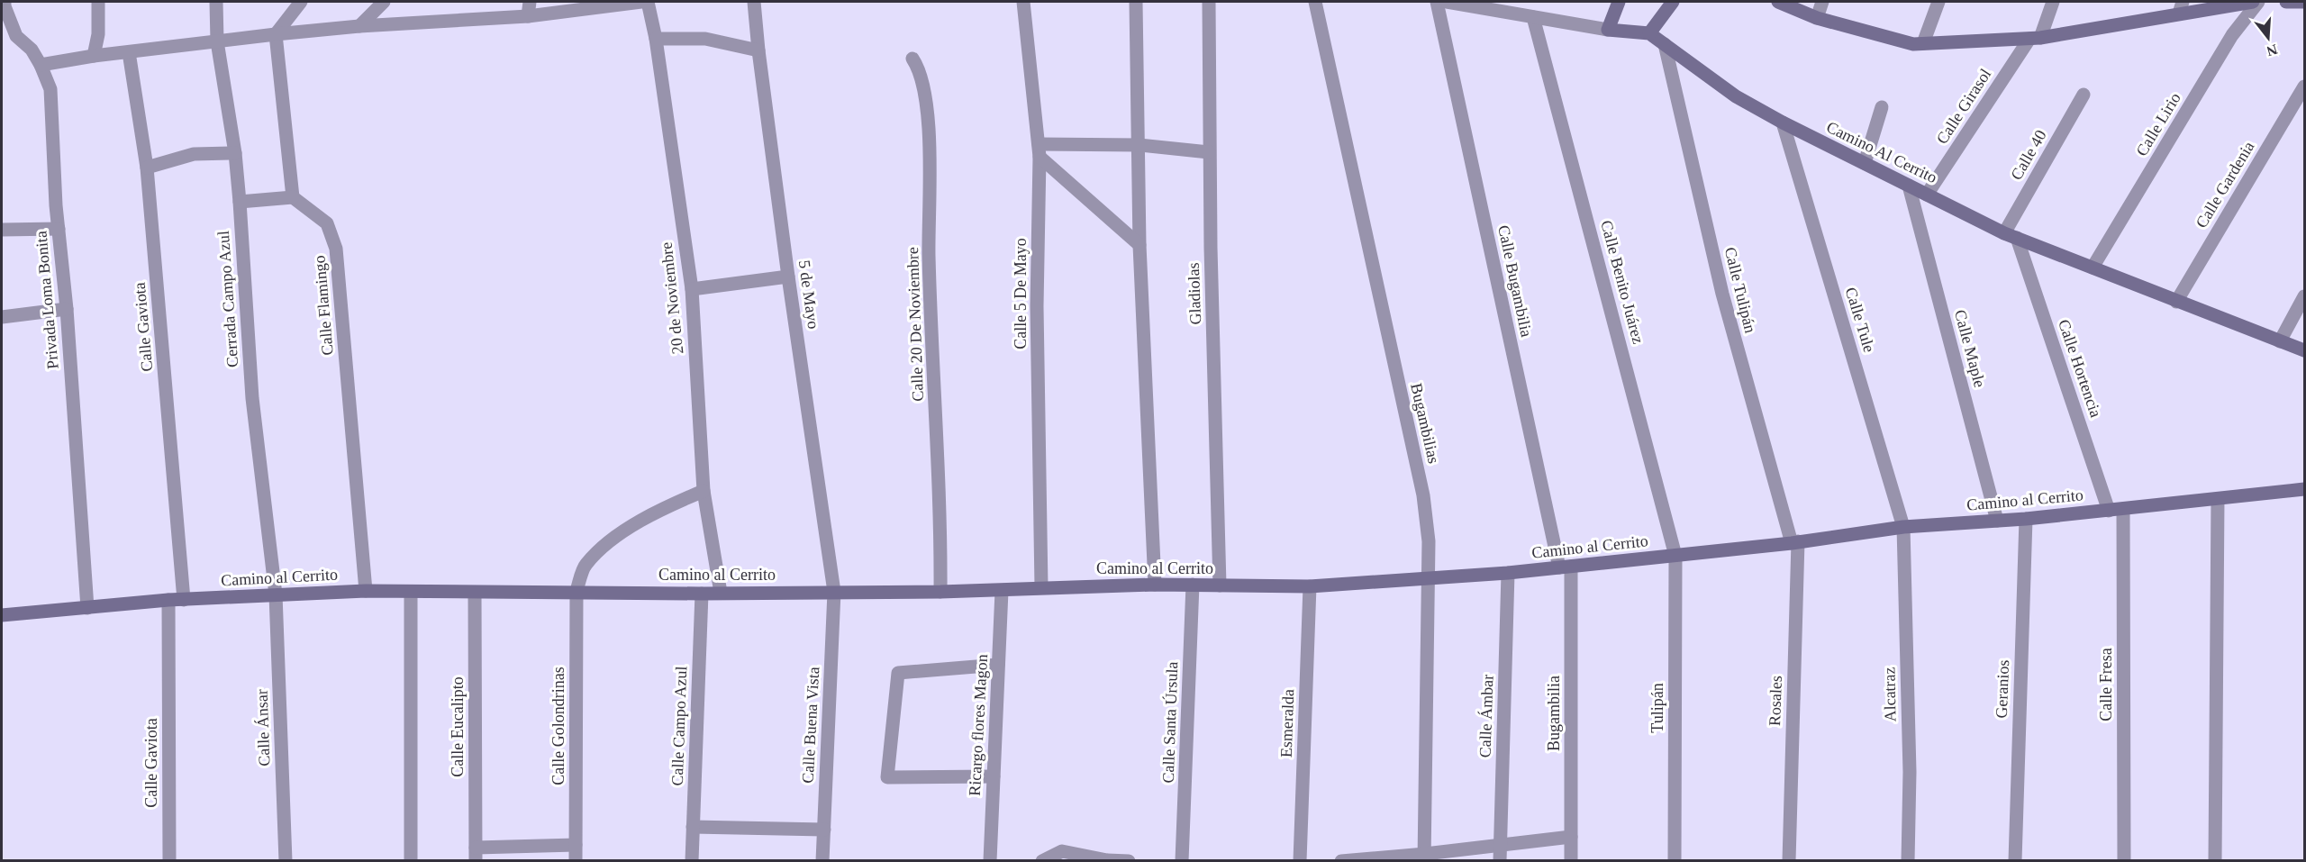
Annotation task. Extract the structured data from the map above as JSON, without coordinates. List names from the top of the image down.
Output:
{
  "streets": {
    "main road": ["Camino Al Cerrito", "Camino al Cerrito"],
    "street": [
      "Calle Girasol",
      "Calle Lirio",
      "Calle 40",
      "Calle Gardenia",
      "Calle Bugambilia",
      "Calle Benito Juárez",
      "Calle Tulipán",
      "Calle 5 De Mayo",
      "Gladiolas",
      "5 de Mayo",
      "20 de Noviembre",
      "Cerrada Campo Azul",
      "Privada Loma Bonita",
      "Calle Flamingo",
      "Calle Tule",
      "Calle 20 De Noviembre",
      "Calle Gaviota",
      "Calle Maple",
      "Calle Hortencia",
      "Bugambilias",
      "Calle Fresa",
      "Geranios",
      "Alcatraz",
      "Rosales",
      "Tulipán",
      "Bugambilia",
      "Calle Ámbar",
      "Calle Santa Úrsula",
      "Esmeralda",
      "Calle Buena Vista",
      "Ricargo flores Magon",
      "Calle Golondrinas",
      "Calle Campo Azul",
      "Calle Eucalipto",
      "Calle Ánsar"
    ]
  },
  "crossings": [
    ["Calle Girasol", "Camino Al Cerrito"],
    ["Calle Lirio", "Camino Al Cerrito"],
    ["Camino Al Cerrito", "Calle 40"],
    ["Camino Al Cerrito", "Calle Gardenia"],
    ["Camino Al Cerrito", "Calle Tulipán"],
    ["Camino Al Cerrito", "Calle Tule"],
    ["Camino Al Cerrito", "Calle Maple"],
    ["Camino Al Cerrito", "Calle Hortencia"],
    ["Calle 40", "Calle Hortencia"],
    ["Calle Bugambilia", "Camino al Cerrito"],
    ["Calle Bugambilia", "Bugambilia"],
    ["Calle Benito Juárez", "Camino al Cerrito"],
    ["Calle Benito Juárez", "Tulipán"],
    ["Calle Tulipán", "Camino al Cerrito"],
    ["Calle Tulipán", "Rosales"],
    ["Calle 5 De Mayo", "Camino al Cerrito"],
    ["Gladiolas", "Camino al Cerrito"],
    ["5 de Mayo", "Camino al Cerrito"],
    ["5 de Mayo", "Calle Buena Vista"],
    ["20 de Noviembre", "Camino al Cerrito"],
    ["20 de Noviembre", "Calle Golondrinas"],
    ["Cerrada Campo Azul", "Camino al Cerrito"],
    ["Cerrada Campo Azul", "Calle Ánsar"],
    ["Privada Loma Bonita", "Camino al Cerrito"],
    ["Calle Flamingo", "Camino al Cerrito"],
    ["Calle Tule", "Camino al Cerrito"],
    ["Calle Tule", "Alcatraz"],
    ["Calle 20 De Noviembre", "Camino al Cerrito"],
    ["Calle Gaviota", "Camino al Cerrito"],
    ["Calle Maple", "Camino al Cerrito"],
    ["Calle Hortencia", "Camino al Cerrito"],
    ["Calle Hortencia", "Calle Fresa"],
    ["Bugambilias", "Camino al Cerrito"],
    ["Camino al Cerrito", "Calle Fresa"],
    ["Camino al Cerrito", "Geranios"],
    ["Camino al Cerrito", "Alcatraz"],
    ["Camino al Cerrito", "Rosales"],
    ["Camino al Cerrito", "Tulipán"],
    ["Camino al Cerrito", "Bugambilia"],
    ["Camino al Cerrito", "Calle Ámbar"],
    ["Camino al Cerrito", "Calle Santa Úrsula"],
    ["Camino al Cerrito", "Esmeralda"],
    ["Camino al Cerrito", "Calle Buena Vista"],
    ["Camino al Cerrito", "Ricargo flores Magon"],
    ["Camino al Cerrito", "Calle Golondrinas"],
    ["Camino al Cerrito", "Calle Campo Azul"],
    ["Camino al Cerrito", "Calle Eucalipto"],
    ["Camino al Cerrito", "Calle Ánsar"]
  ],
  "north": "bottom"
}
